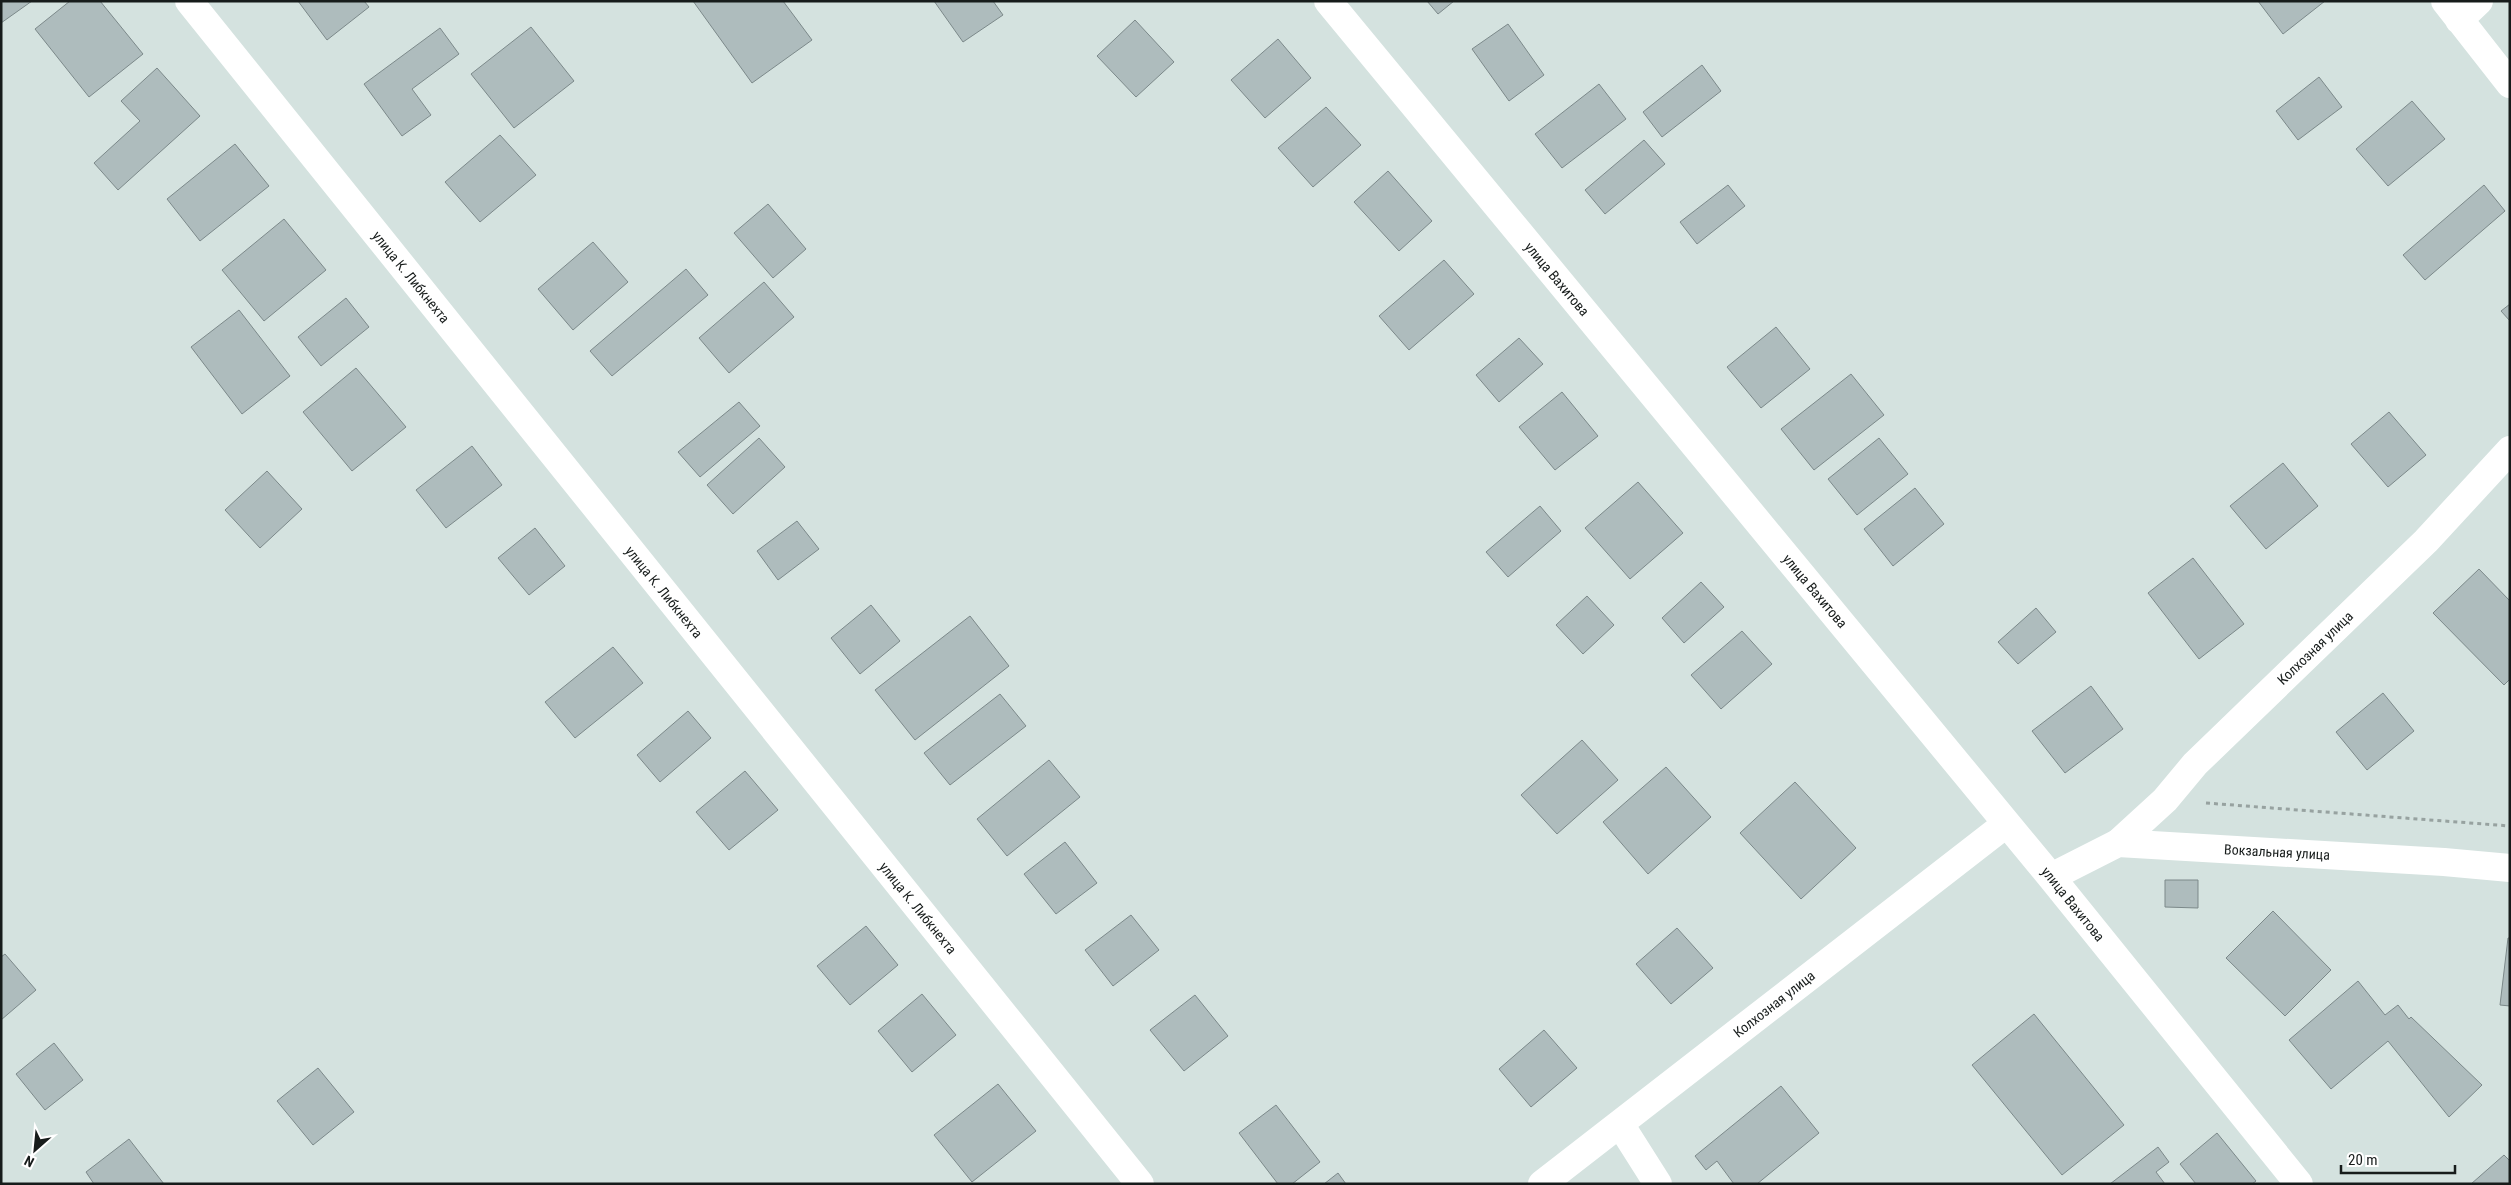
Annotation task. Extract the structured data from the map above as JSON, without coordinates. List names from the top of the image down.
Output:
{
  "streets": {
    "street": [
      "улица К. Либкнехта",
      "улица Вахитова",
      "Колхозная улица",
      "Вокзальная улица"
    ]
  },
  "crossings": [
    ["улица Вахитова", "Колхозная улица"],
    ["Колхозная улица", "Вокзальная улица"]
  ],
  "scale_bar": "20 m",
  "north": "bottom left"
}
